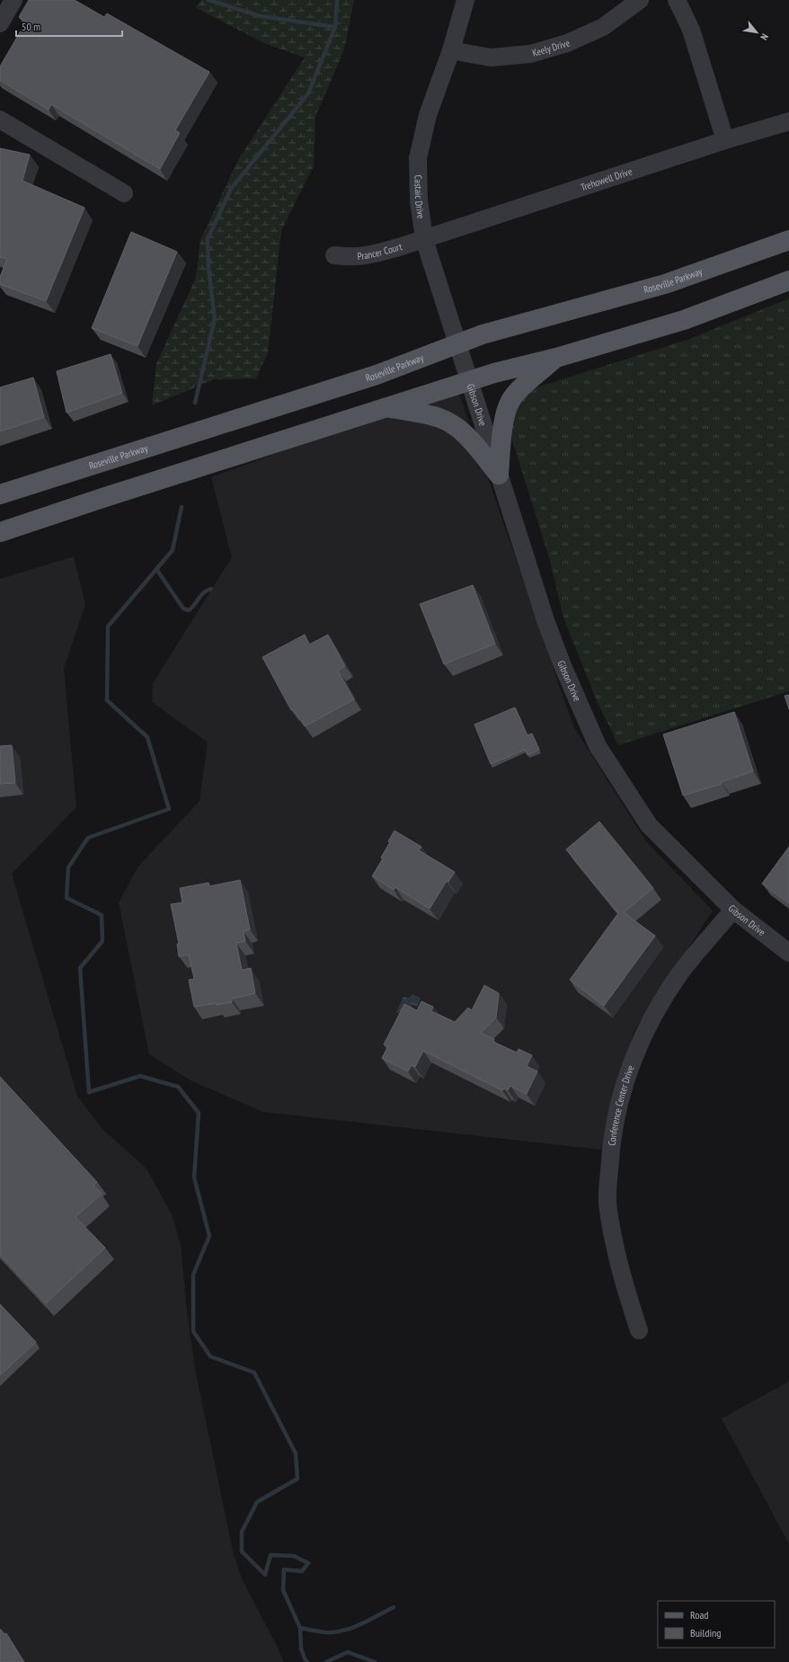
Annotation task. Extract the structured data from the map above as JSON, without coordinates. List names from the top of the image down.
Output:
{
  "streets": {
    "main road": ["Roseville Parkway"],
    "street": [
      "Keely Drive",
      "Trehowell Drive",
      "Castaic Drive",
      "Prancer Court",
      "Gibson Drive",
      "Conference Center Drive"
    ]
  },
  "crossings": [
    ["Keely Drive", "Castaic Drive"],
    ["Trehowell Drive", "Castaic Drive"],
    ["Trehowell Drive", "Prancer Court"],
    ["Castaic Drive", "Prancer Court"],
    ["Castaic Drive", "Roseville Parkway"],
    ["Castaic Drive", "Gibson Drive"],
    ["Roseville Parkway", "Gibson Drive"],
    ["Gibson Drive", "Conference Center Drive"]
  ],
  "legend": ["Road", "Building"],
  "scale_bar": "50 m",
  "north": "bottom right"
}
